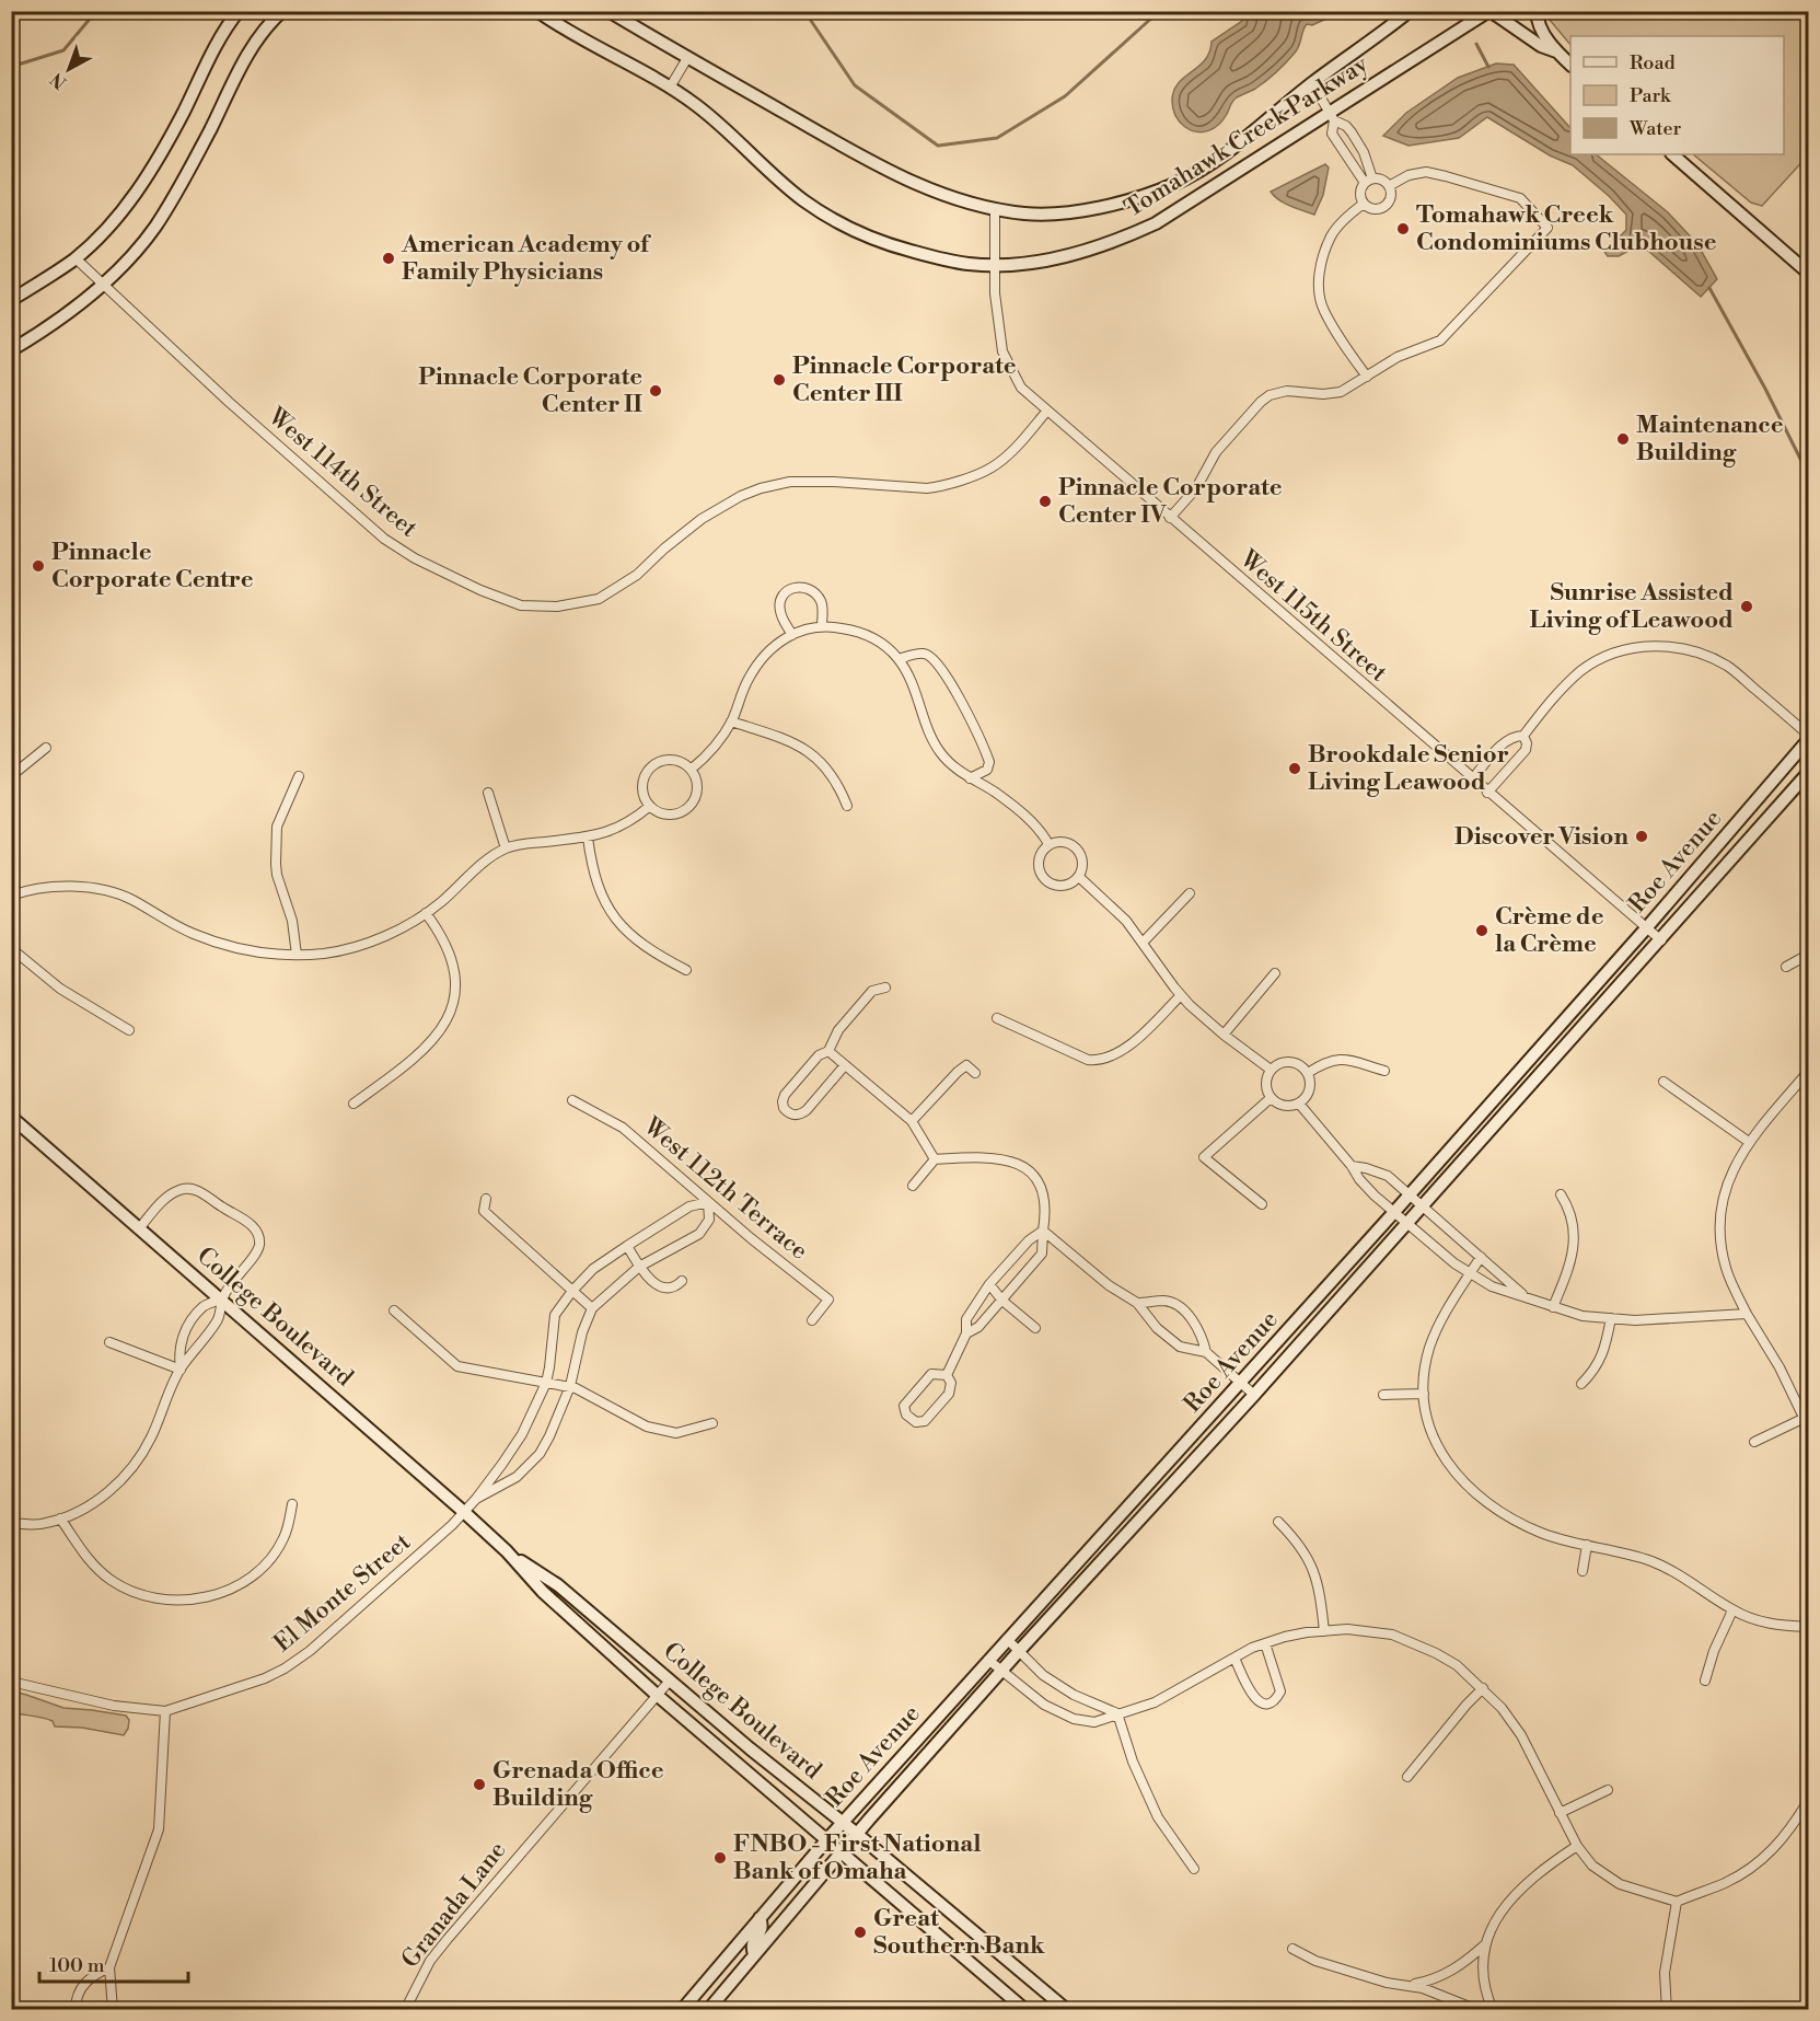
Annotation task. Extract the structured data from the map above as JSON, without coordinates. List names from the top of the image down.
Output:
{
  "streets": {
    "main road": ["Tomahawk Creek Parkway", "Roe Avenue", "College Boulevard"],
    "street": [
      "West 114th Street",
      "West 115th Street",
      "West 112th Terrace",
      "El Monte Street",
      "Granada Lane"
    ]
  },
  "crossings": [
    ["Tomahawk Creek Parkway", "West 115th Street"],
    ["West 114th Street", "West 115th Street"],
    ["West 115th Street", "Roe Avenue"],
    ["Roe Avenue", "College Boulevard"],
    ["West 112th Terrace", "El Monte Street"],
    ["College Boulevard", "El Monte Street"],
    ["College Boulevard", "Granada Lane"]
  ],
  "places": [
    "Tomahawk Creek Condominiums Clubhouse",
    "American Academy of Family Physicians",
    "Pinnacle Corporate Center III",
    "Pinnacle Corporate Center II",
    "Maintenance Building",
    "Pinnacle Corporate Center IV",
    "Pinnacle Corporate Centre",
    "Sunrise Assisted Living of Leawood",
    "Brookdale Senior Living Leawood",
    "Discover Vision",
    "Crème de la Crème",
    "Grenada Office Building",
    "FNBO - First National Bank of Omaha",
    "Great Southern Bank"
  ],
  "legend": ["Road", "Park", "Water"],
  "scale_bar": "100 m",
  "north": "bottom left"
}
